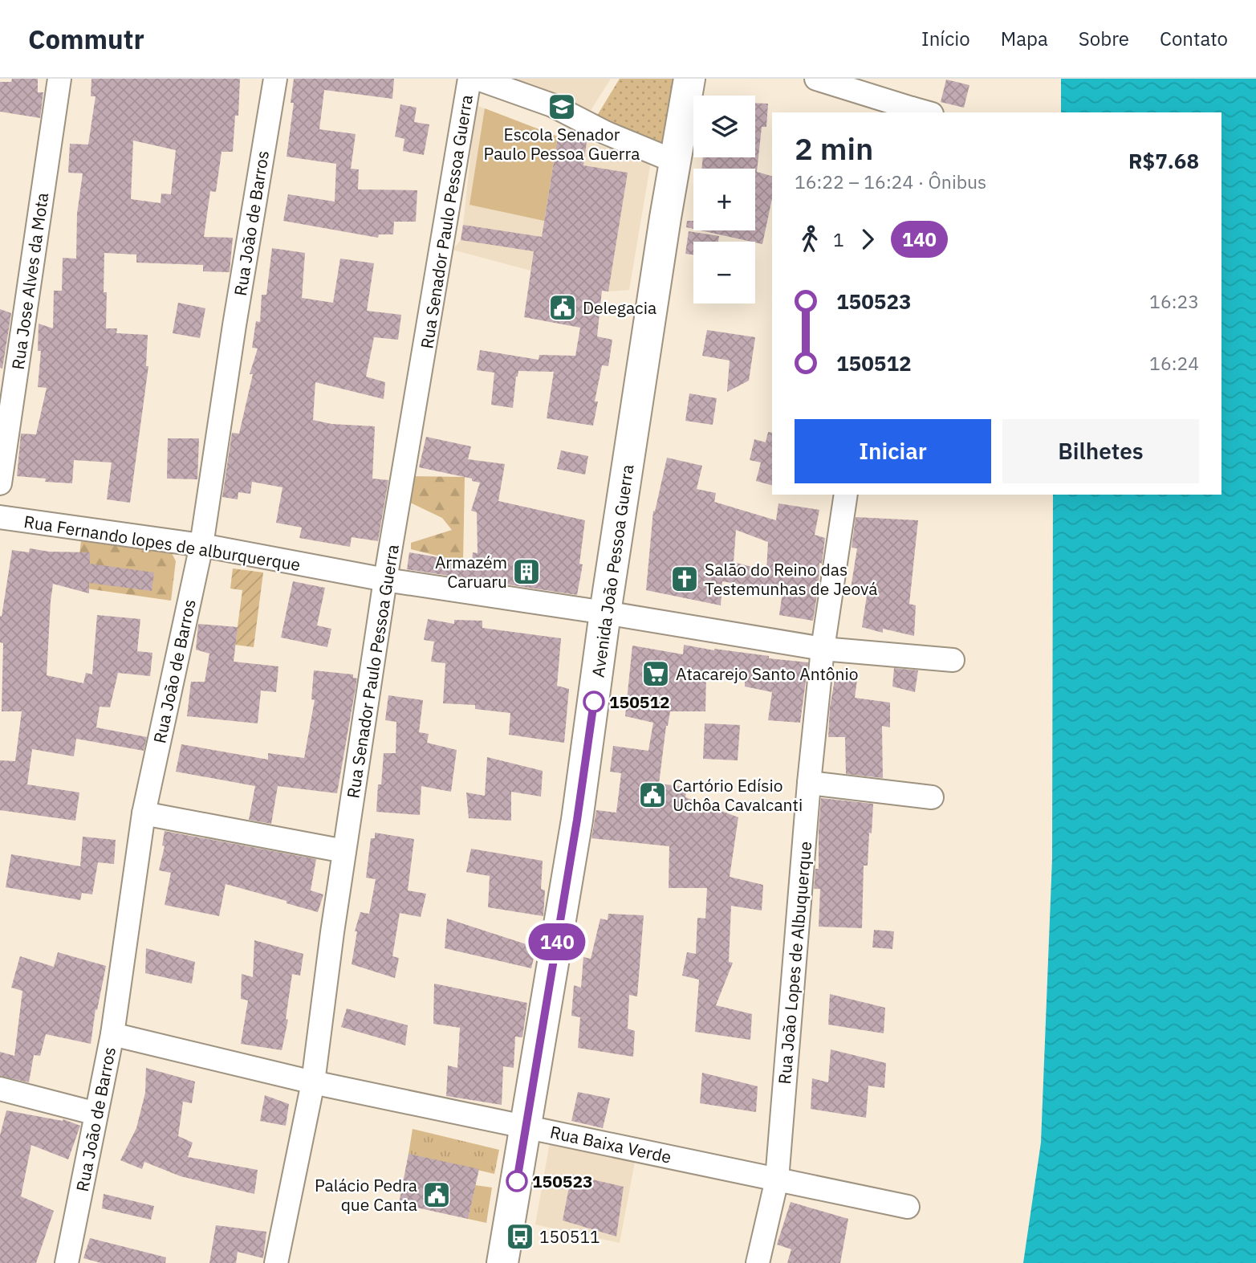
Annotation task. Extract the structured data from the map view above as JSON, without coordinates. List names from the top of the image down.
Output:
{
  "streets": {
    "main road": ["Avenida João Pessoa Guerra"],
    "street": [
      "Rua Senador Paulo Pessoa Guerra",
      "Rua João de Barros",
      "Rua Jose Alves da Mota",
      "Rua Fernando lopes de alburquerque",
      "Rua João Lopes de Albuquerque",
      "Rua Baixa Verde"
    ]
  },
  "crossings": [
    ["Rua Senador Paulo Pessoa Guerra", "Rua Fernando lopes de alburquerque"],
    ["Rua Senador Paulo Pessoa Guerra", "Rua Baixa Verde"],
    ["Rua João de Barros", "Rua Fernando lopes de alburquerque"],
    ["Rua João de Barros", "Rua Baixa Verde"],
    ["Rua Fernando lopes de alburquerque", "Avenida João Pessoa Guerra"],
    ["Rua Fernando lopes de alburquerque", "Rua João Lopes de Albuquerque"],
    ["Avenida João Pessoa Guerra", "Rua Baixa Verde"],
    ["Rua João Lopes de Albuquerque", "Rua Baixa Verde"]
  ],
  "places": {
    "school or university": ["Escola Senador Paulo Pessoa Guerra"],
    "public building": ["Delegacia", "Cartório Edísio Uchôa Cavalcanti", "Palácio Pedra que Canta"],
    "building": ["Armazém Caruaru"],
    "church": ["Salão do Reino das Testemunhas de Jeová"],
    "supermarket": ["Atacarejo Santo Antônio"],
    "other": ["150512", "150523"],
    "bus stop": ["150511"]
  },
  "lines": ["bus line 140"],
  "page": {
    "header": "Commutr",
    "nav": [
      "Início",
      "Mapa",
      "Sobre",
      "Contato"
    ],
    "on_map": "140",
    "map_buttons": ["+", "−"],
    "heading": ["2 min", "16:22 – 16:24 · Ônibus", "R$7.68"],
    "legs": ["1", "140"],
    "list": [
      {
        "name": "150523",
        "value": "16:23"
      },
      {
        "name": "150512",
        "value": "16:24"
      }
    ],
    "buttons": ["Iniciar", "Bilhetes"]
  }
}
